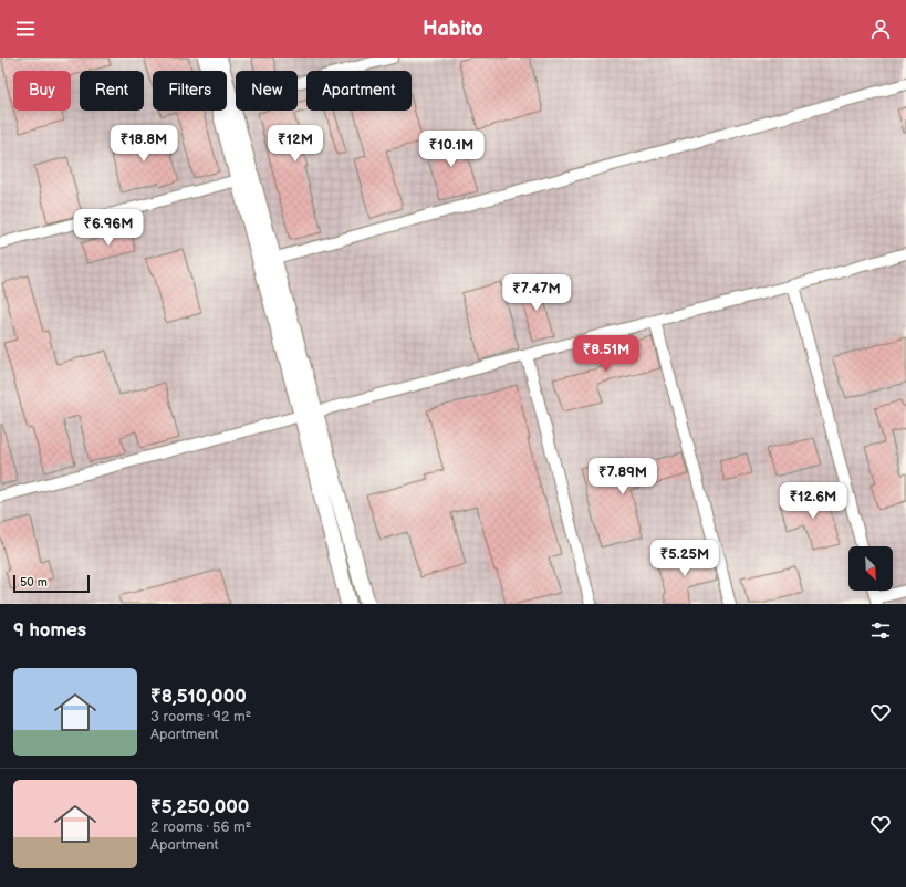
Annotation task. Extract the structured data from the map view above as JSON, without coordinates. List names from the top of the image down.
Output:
{
  "scale_bar": "50 m",
  "north": "bottom right",
  "page": {
    "header": "Habito",
    "chip": [
      "Buy",
      "Rent",
      "Filters",
      "New",
      "Apartment"
    ],
    "price": [
      "₹18.8M",
      "₹12M",
      "₹10.1M",
      "₹6.96M",
      "₹7.47M",
      "₹8.51M",
      "₹7.89M",
      "₹12.6M",
      "₹5.25M"
    ],
    "scale": "50 m",
    "heading": "9 homes",
    "list": [
      {
        "name": "₹8,510,000",
        "note": "3 rooms · 92 m² · Apartment"
      },
      {
        "name": "₹5,250,000",
        "note": "2 rooms · 56 m² · Apartment"
      }
    ]
  }
}
